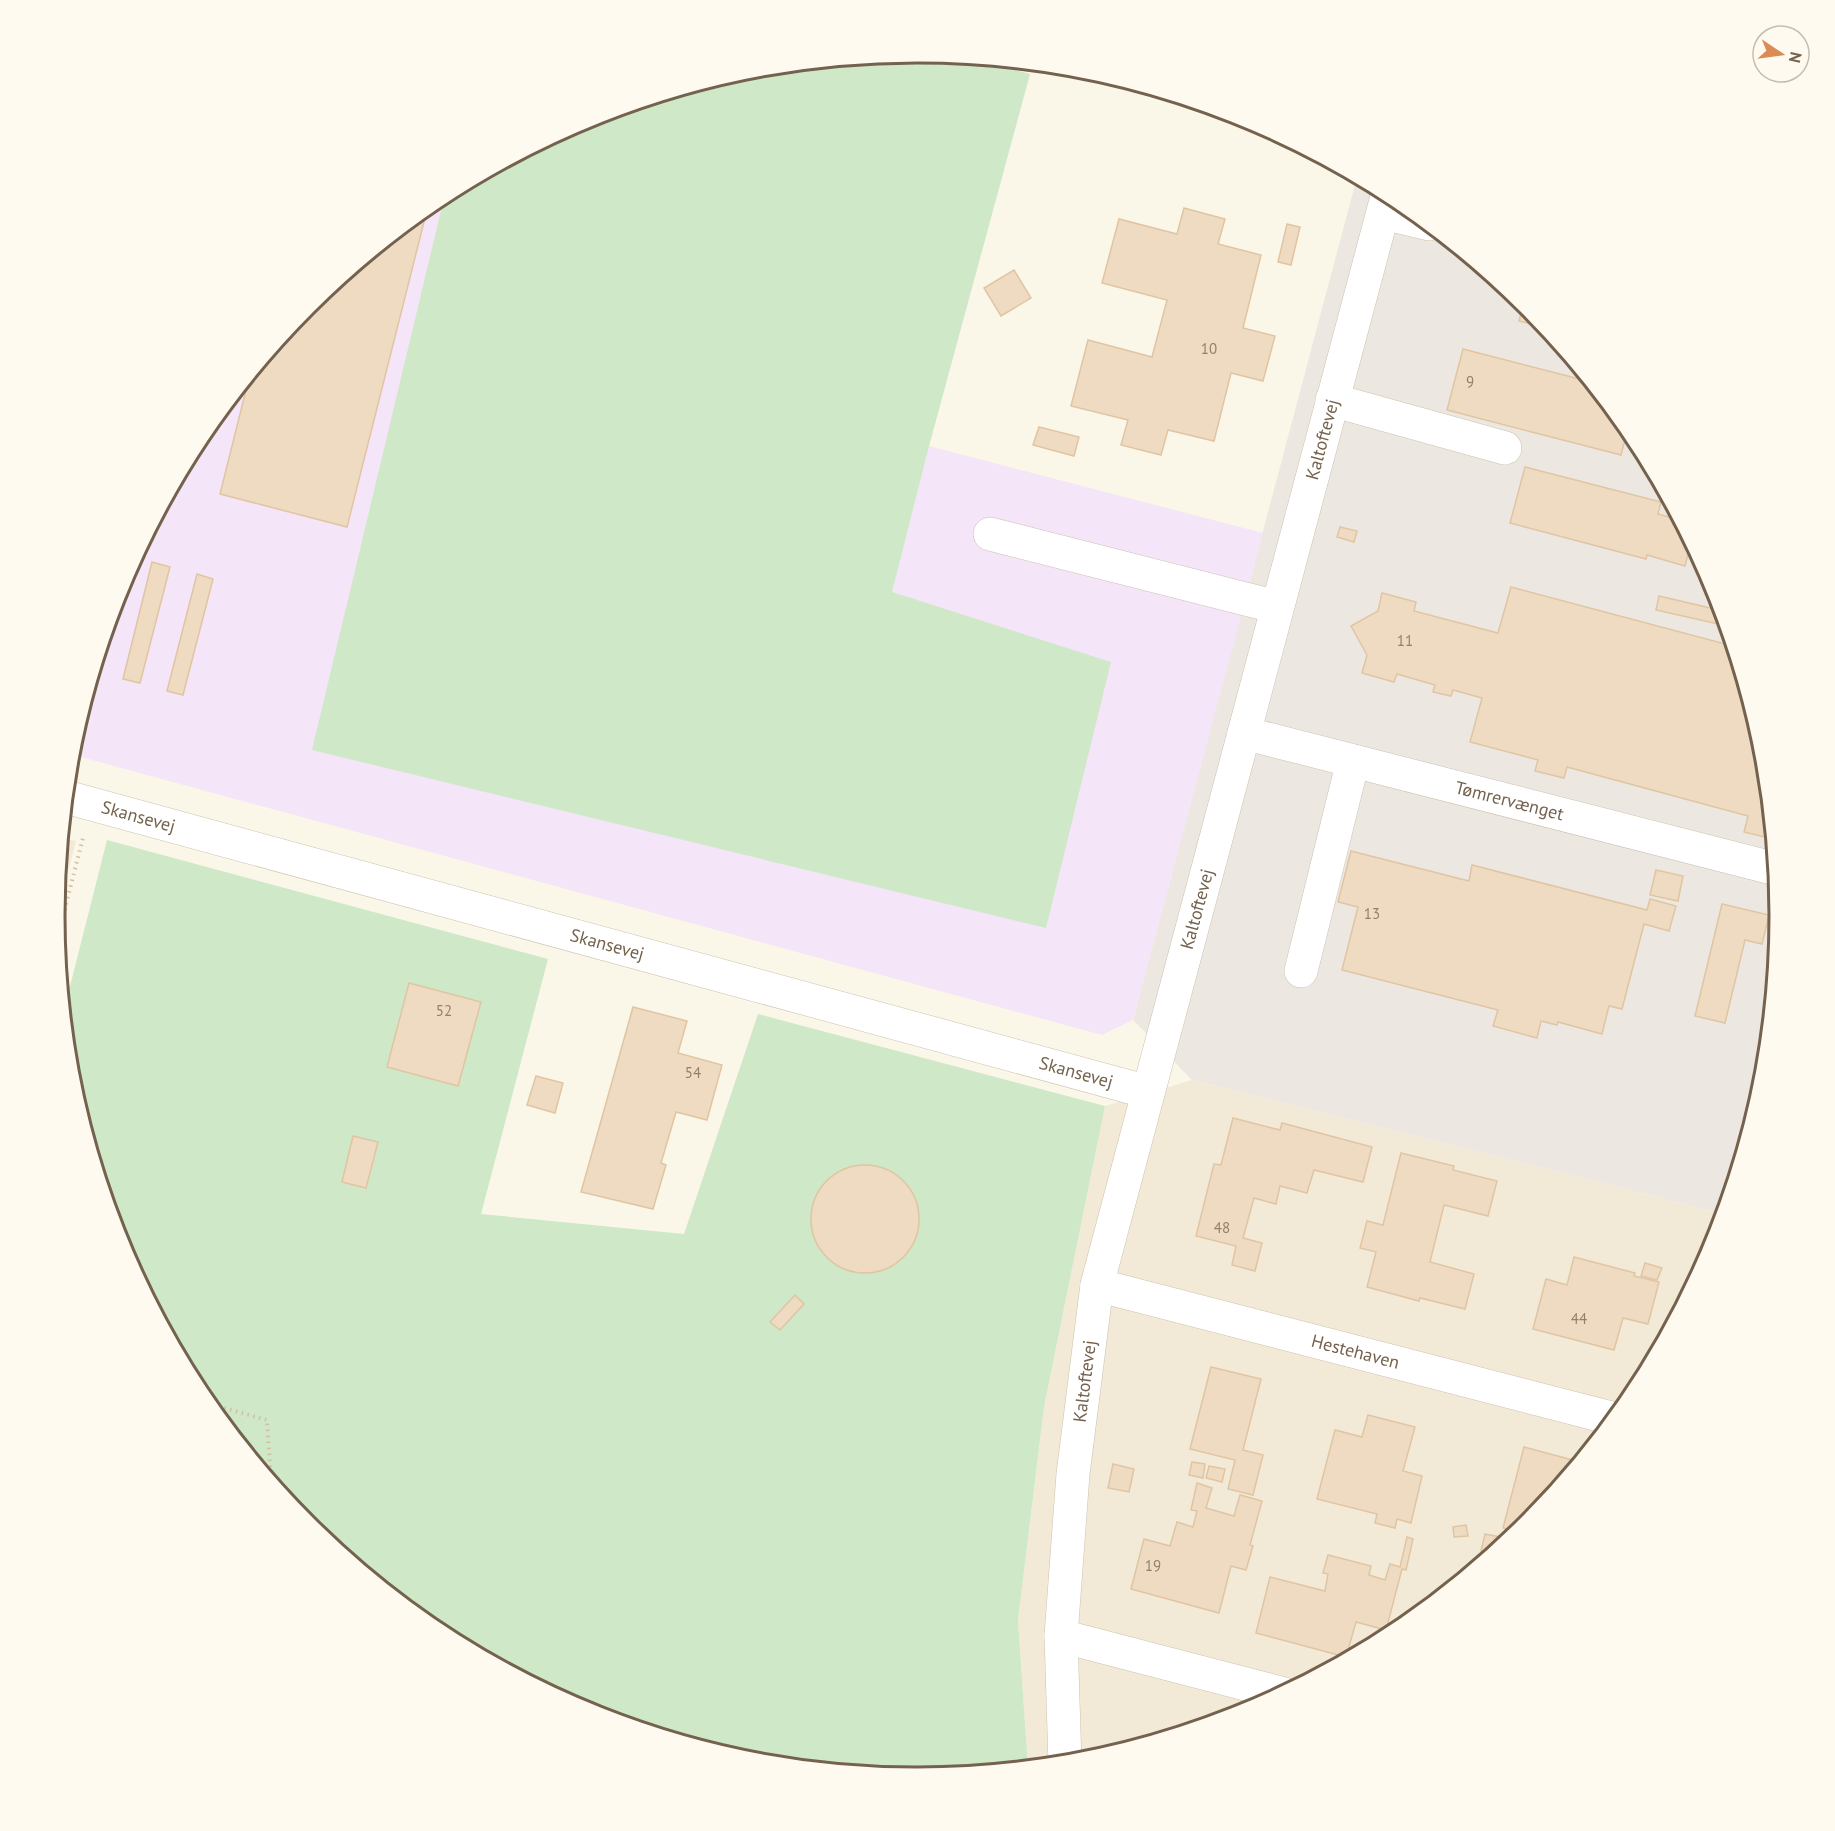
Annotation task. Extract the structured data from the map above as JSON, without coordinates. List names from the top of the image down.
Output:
{
  "streets": {
    "street": [
      "Kaltoftevej",
      "Tømrervænget",
      "Skansevej",
      "Hestehaven"
    ]
  },
  "crossings": [
    ["Kaltoftevej", "Tømrervænget"],
    ["Kaltoftevej", "Skansevej"],
    ["Kaltoftevej", "Hestehaven"]
  ],
  "house_numbers": [
    "10",
    "9",
    "11",
    "13",
    "52",
    "54",
    "48",
    "44",
    "19"
  ],
  "north": "right"
}
